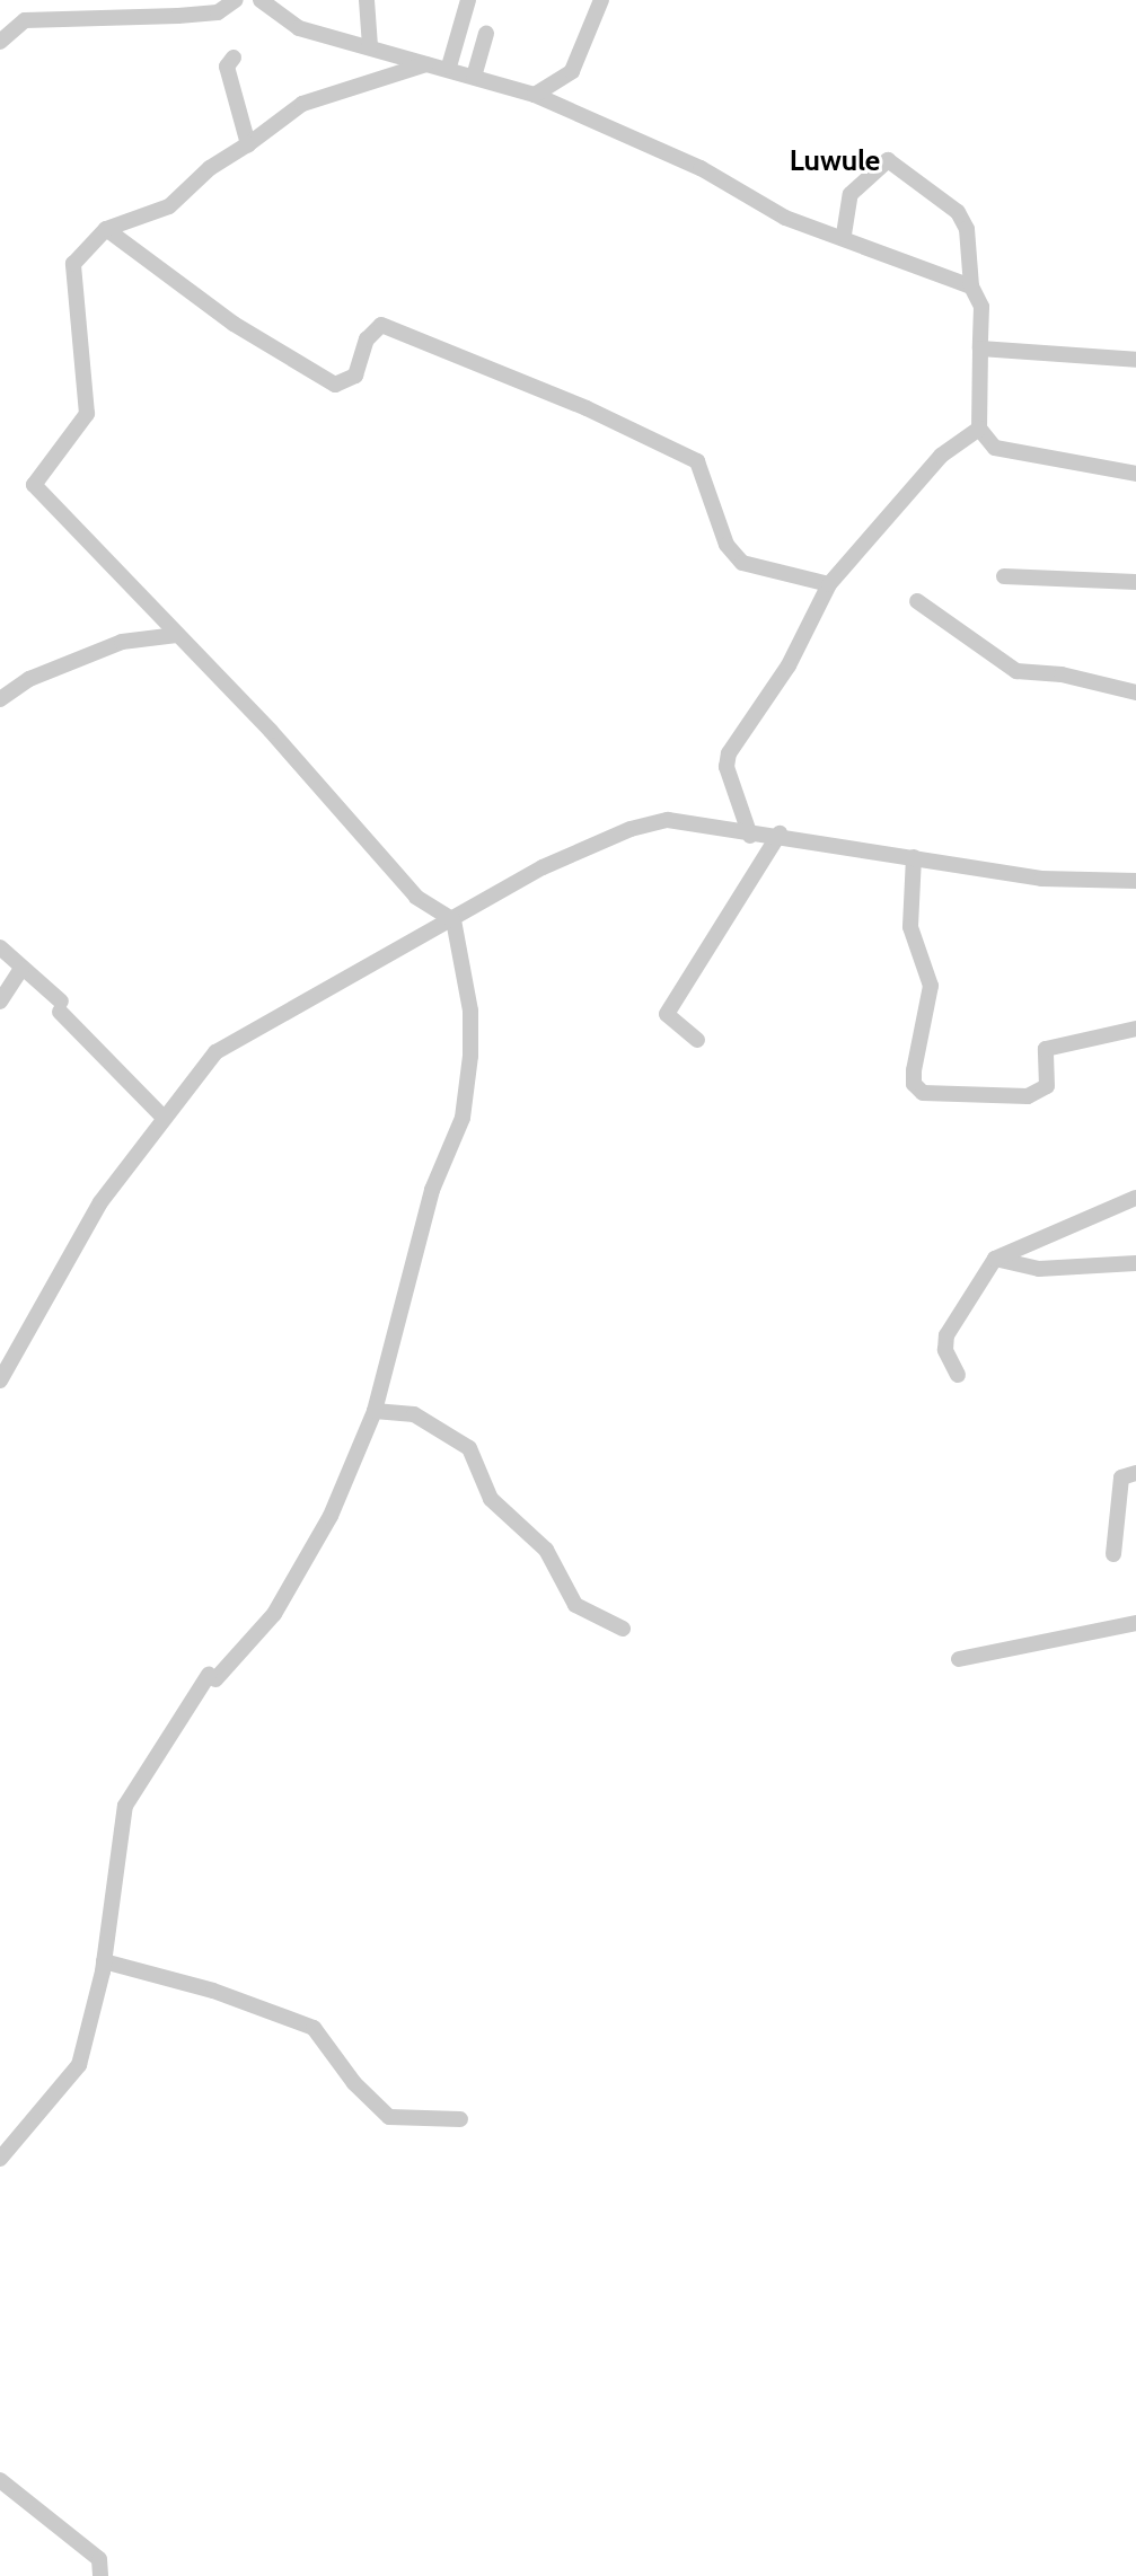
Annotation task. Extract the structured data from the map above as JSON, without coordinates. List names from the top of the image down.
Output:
{
  "districts": ["Luwule"]
}
